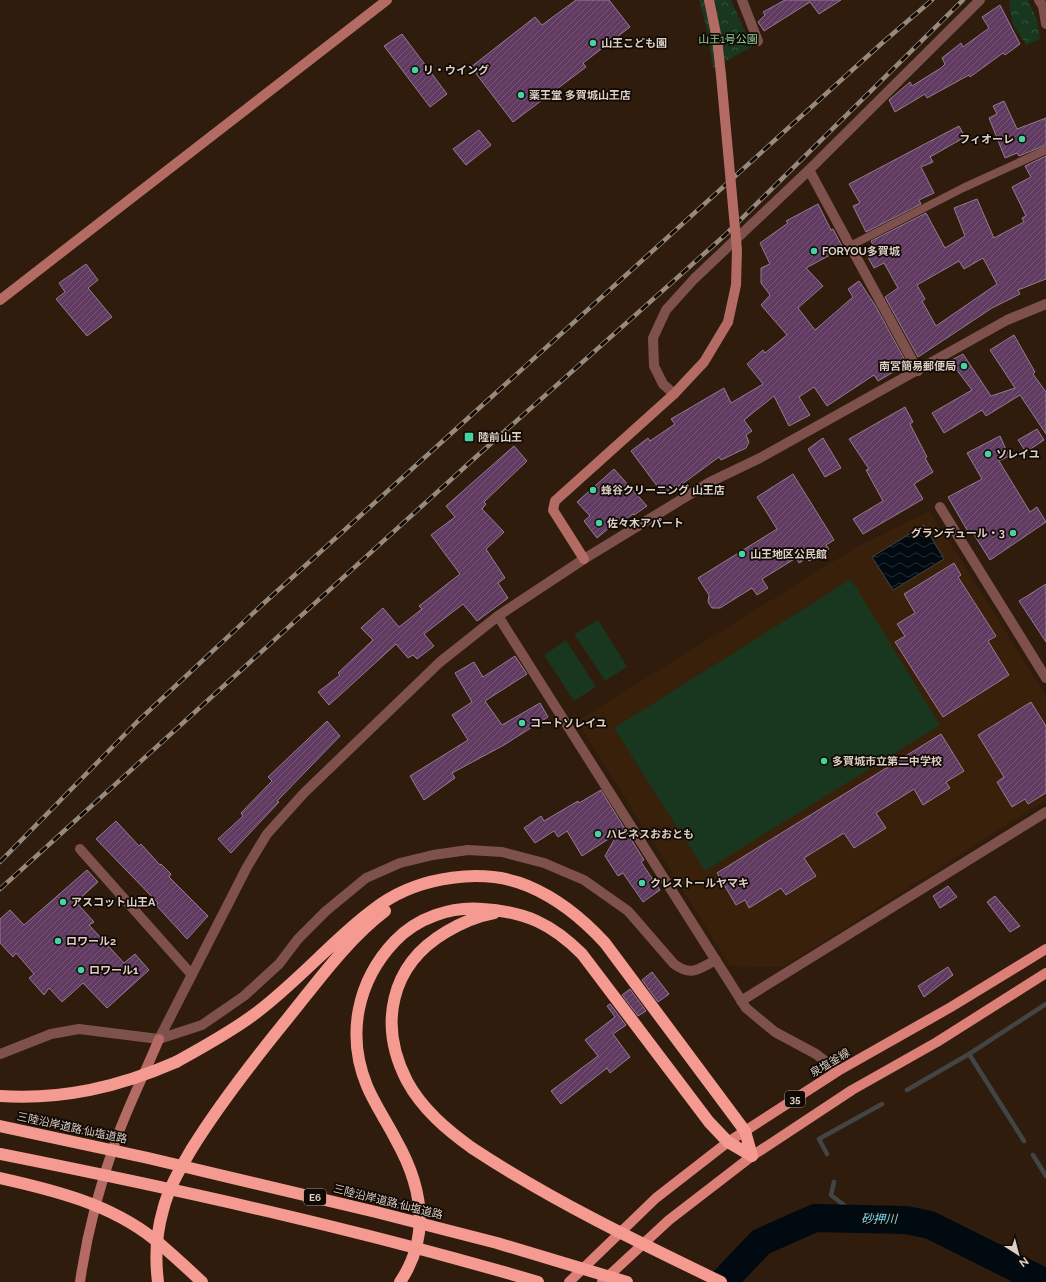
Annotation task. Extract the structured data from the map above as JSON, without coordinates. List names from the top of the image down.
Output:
{
  "streets": {
    "highway": ["三陸沿岸道路;仙塩道路", "E6"],
    "main road": ["泉塩釜線", "35"]
  },
  "water": ["砂押川"],
  "parks": ["山王1号公園"],
  "places": {
    "other": [
      "山王こども園",
      "リ・ウイング",
      "薬王堂 多賀城山王店",
      "フィオーレ",
      "FORYOU多賀城",
      "南宮簡易郵便局",
      "ソレイユ",
      "蜂谷クリーニング 山王店",
      "佐々木アパート",
      "グランデュール・3",
      "山王地区公民館",
      "コートソレイユ",
      "多賀城市立第二中学校",
      "ハピネスおおとも",
      "クレストールヤマキ",
      "アスコット山王A",
      "ロワール2",
      "ロワール1"
    ],
    "transit": ["陸前山王"]
  },
  "north": "bottom right"
}
